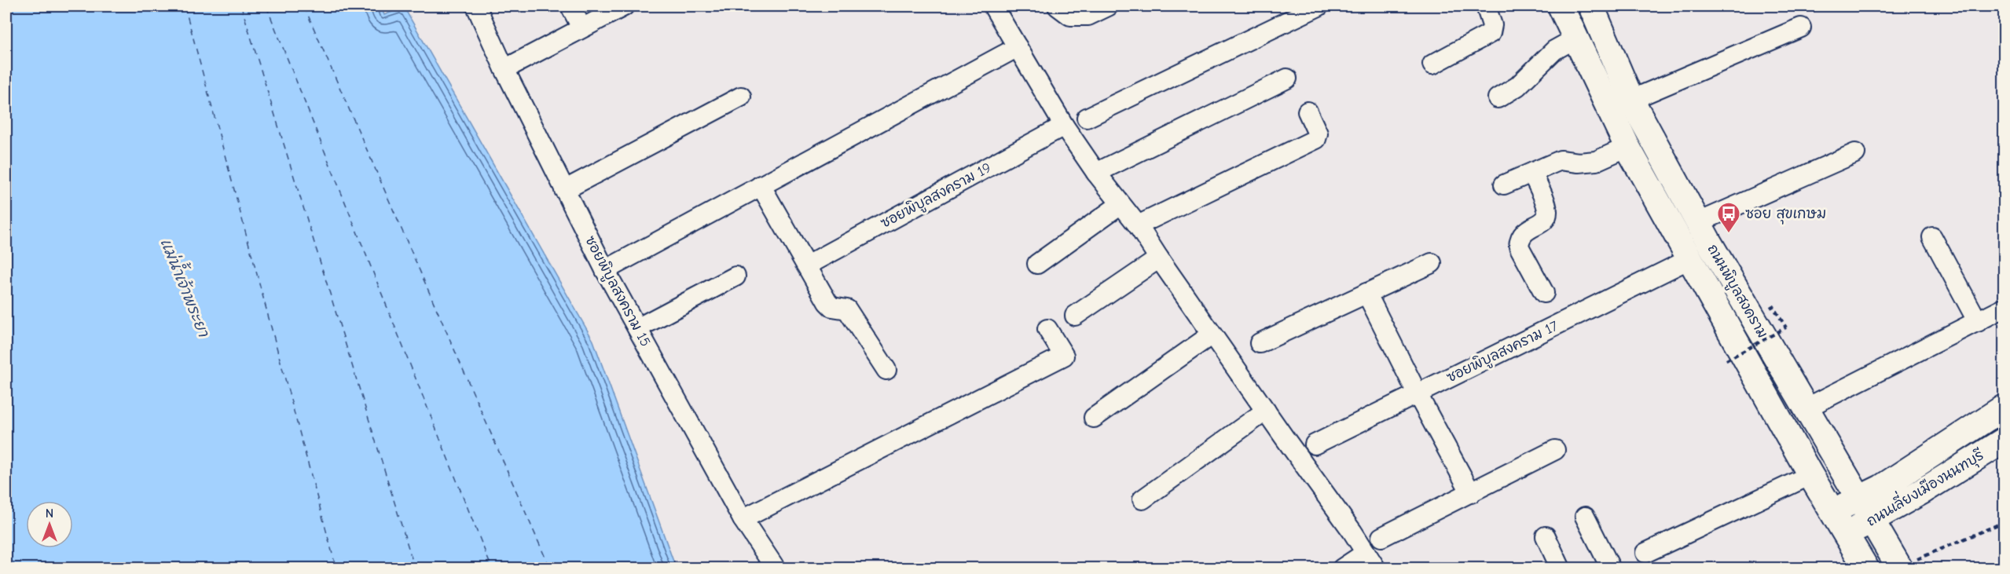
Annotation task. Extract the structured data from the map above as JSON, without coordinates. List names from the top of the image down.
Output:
{
  "streets": {
    "main road": ["ถนนพิบูลสงคราม", "ถนนเลี่ยงเมืองนนทบุรี"],
    "street": ["ซอยพิบูลสงคราม 19", "ซอยพิบูลสงคราม 15", "ซอยพิบูลสงคราม 17"]
  },
  "crossings": [
    ["ถนนพิบูลสงคราม", "ซอยพิบูลสงคราม 17"],
    ["ถนนพิบูลสงคราม", "ถนนเลี่ยงเมืองนนทบุรี"]
  ],
  "water": ["แม่น้ำเจ้าพระยา"],
  "places": {
    "bus stop": ["ซอย สุขเกษม"]
  },
  "north": "top"
}
